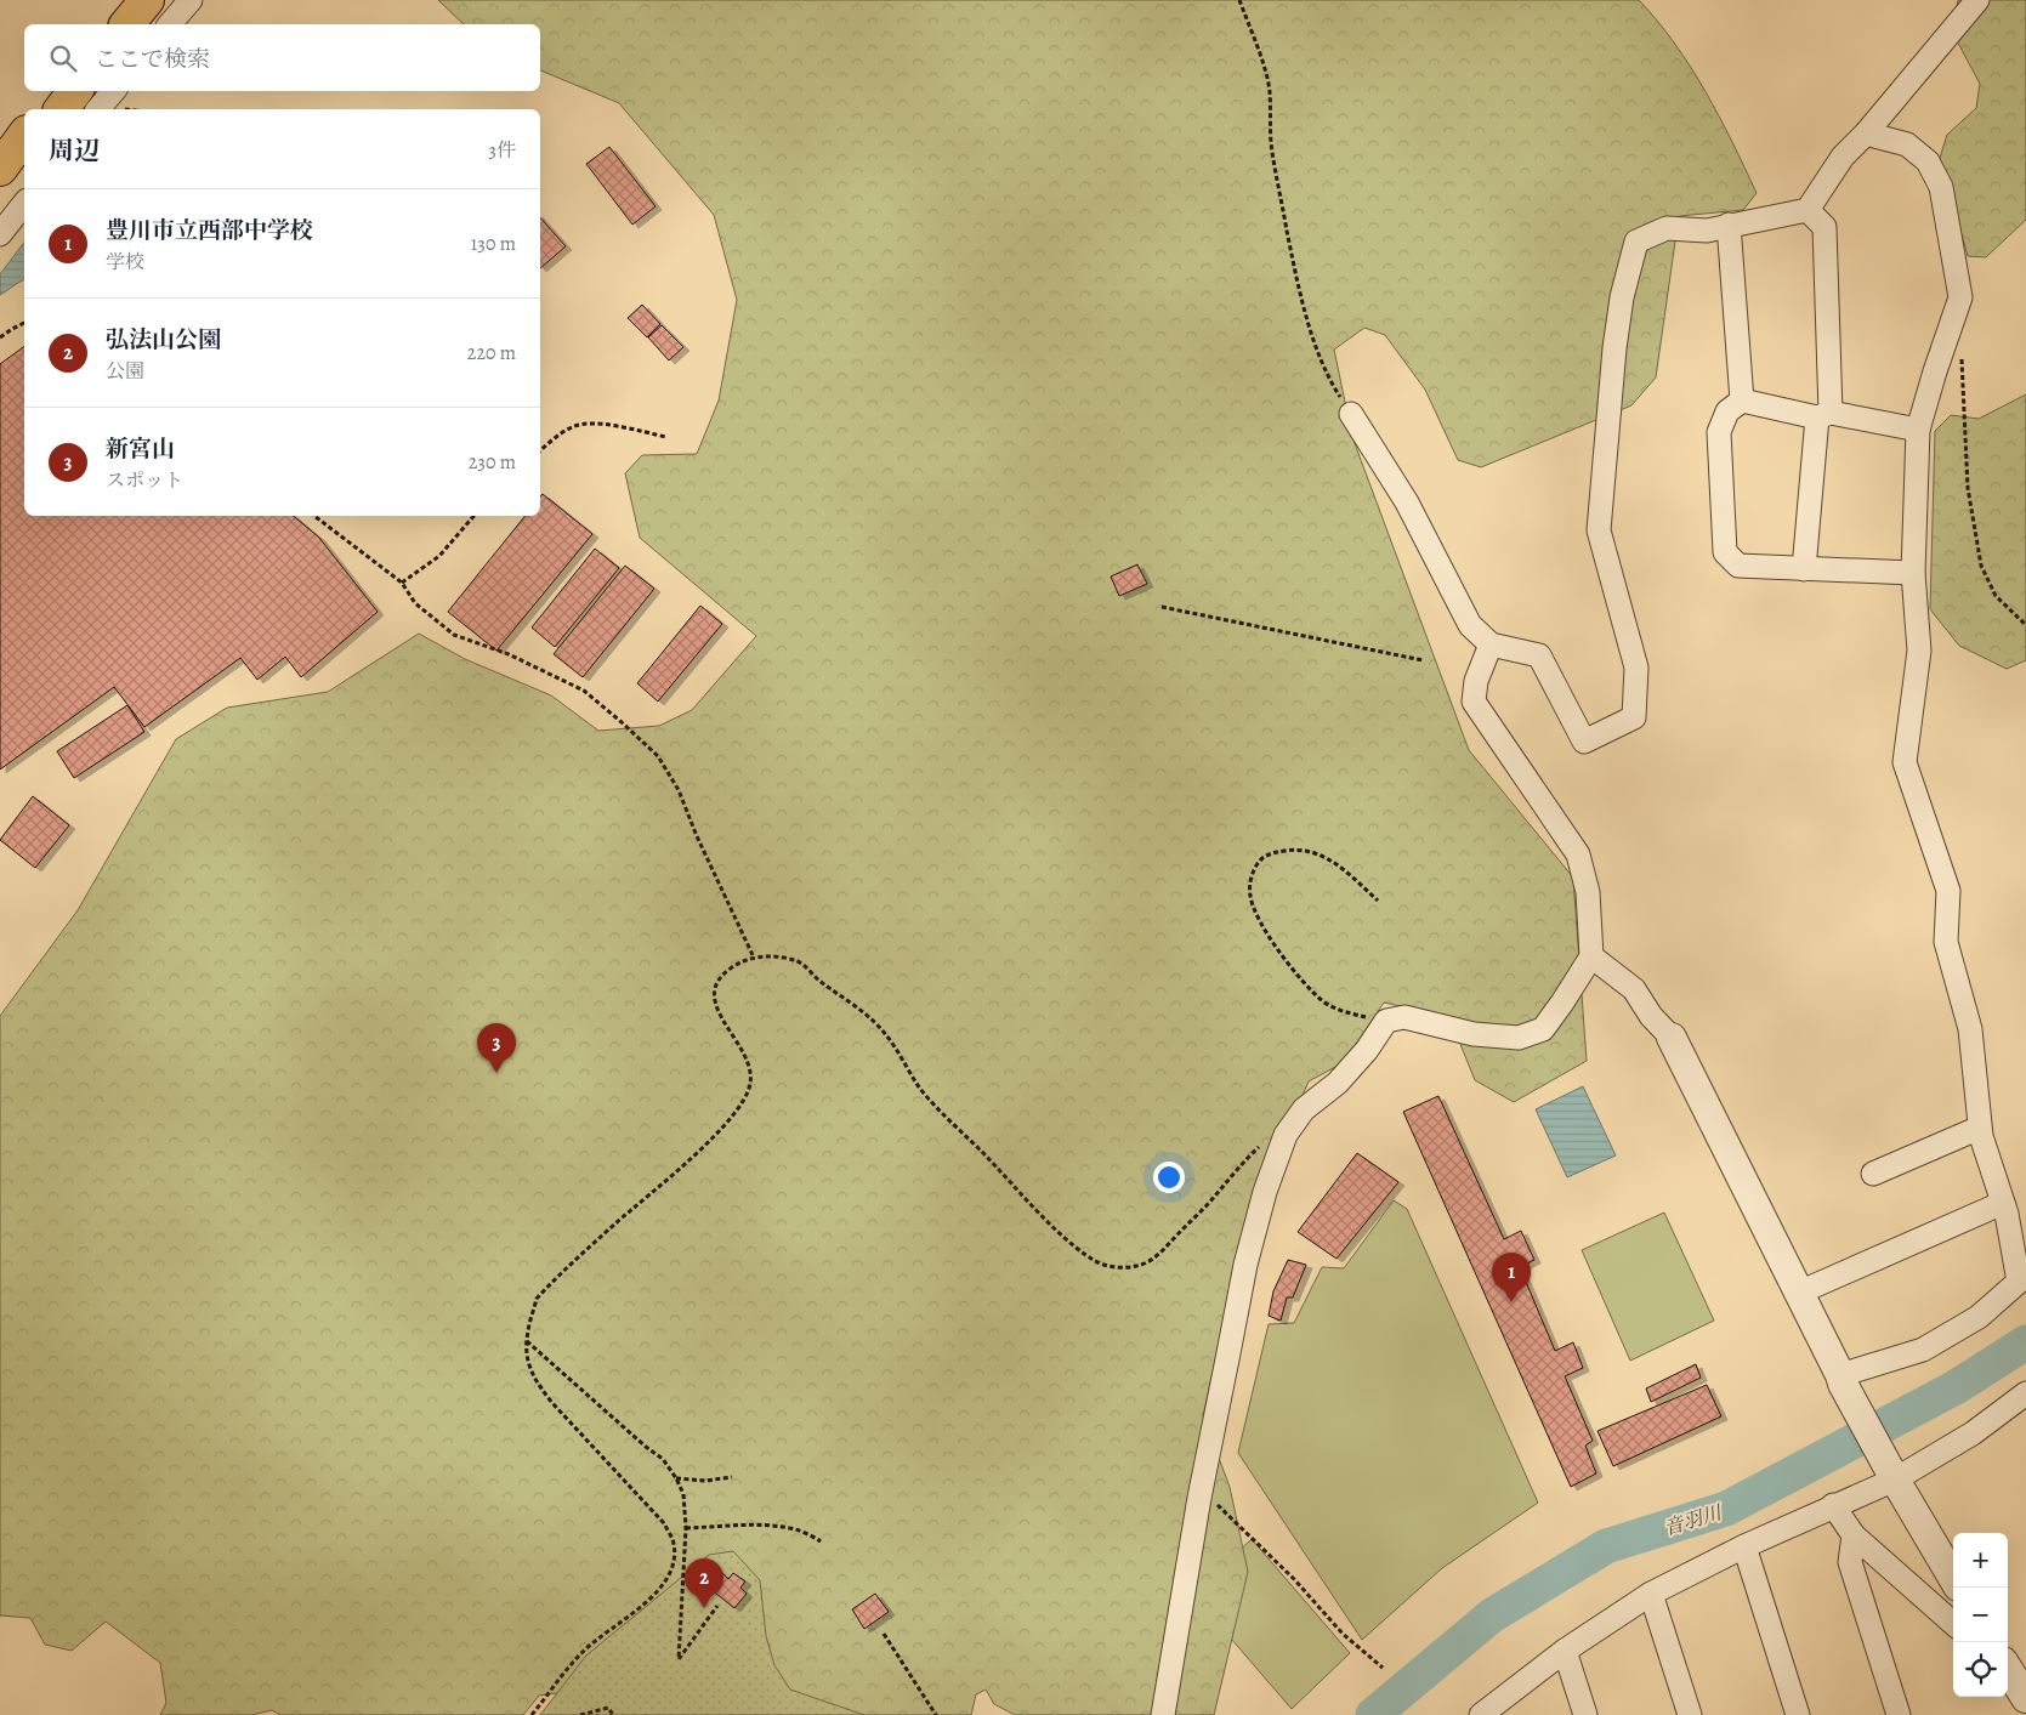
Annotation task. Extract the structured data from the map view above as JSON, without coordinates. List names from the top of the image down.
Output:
{
  "water": ["音羽川"],
  "page": {
    "search": "ここで検索",
    "heading": ["周辺", "3件"],
    "list": [
      {
        "mark": "1",
        "name": "豊川市立西部中学校",
        "note": "学校",
        "value": "130 m"
      },
      {
        "mark": "2",
        "name": "弘法山公園",
        "note": "公園",
        "value": "220 m"
      },
      {
        "mark": "3",
        "name": "新宮山",
        "note": "スポット",
        "value": "230 m"
      }
    ],
    "pins": ["3", "1", "2"],
    "map_buttons": ["+", "−"]
  }
}
